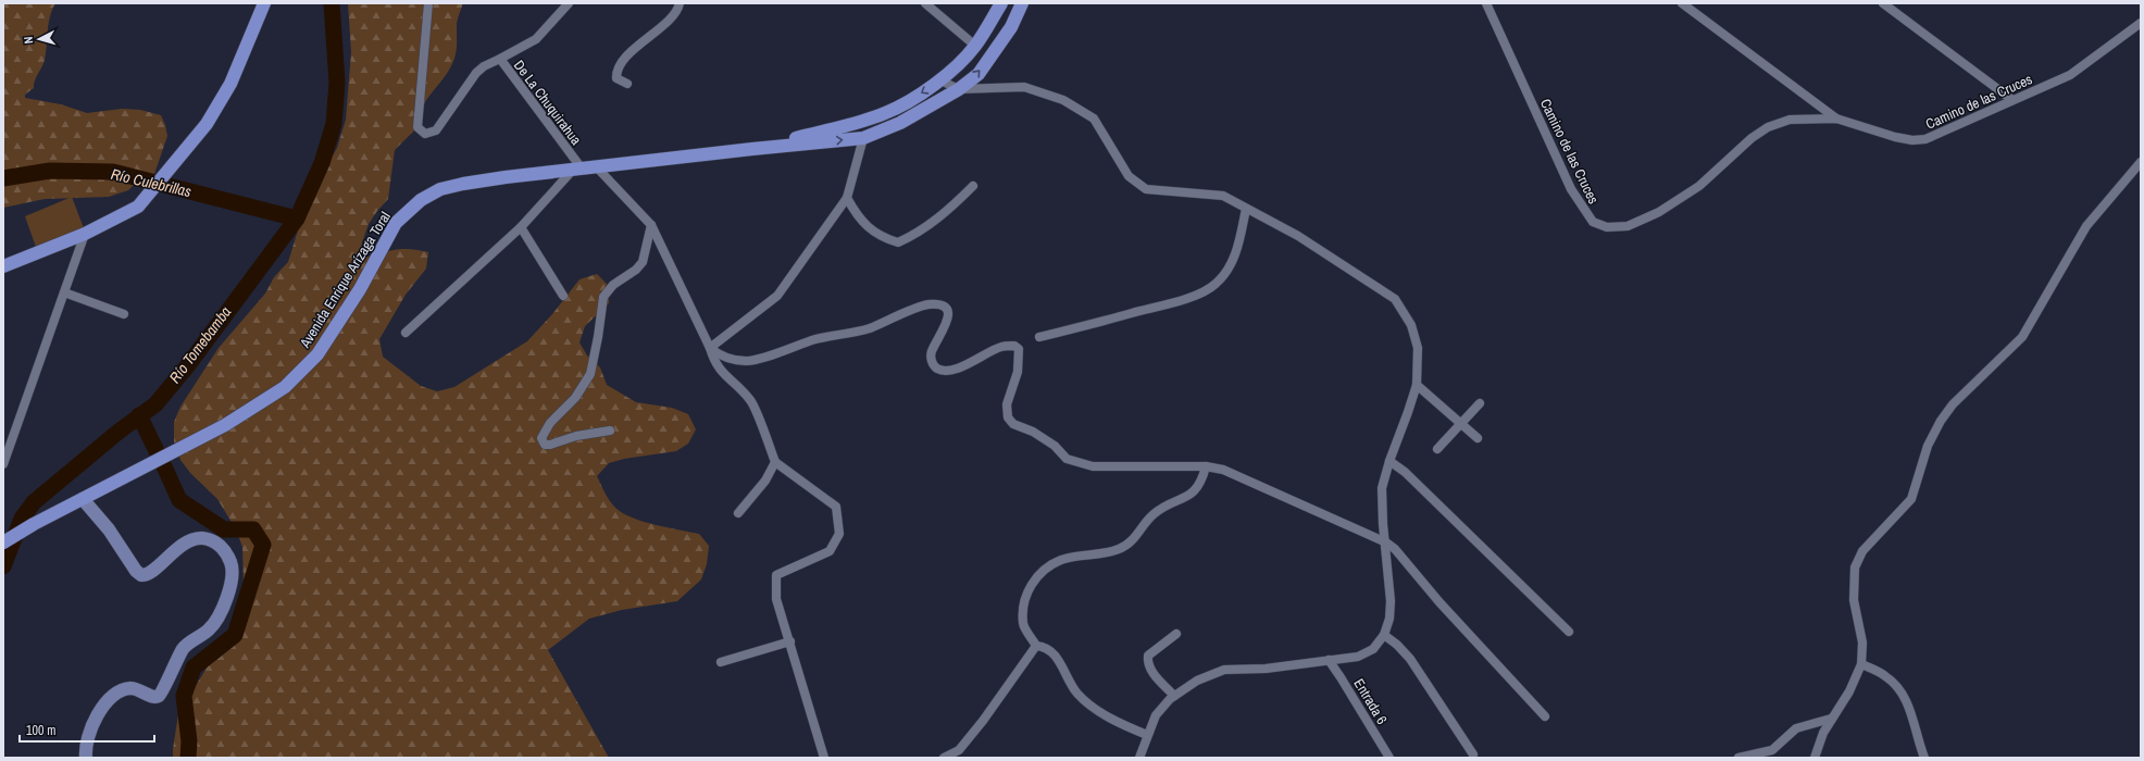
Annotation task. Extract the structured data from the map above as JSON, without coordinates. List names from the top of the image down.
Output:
{
  "streets": {
    "main road": ["Avenida Enrique Arízaga Toral"],
    "street": ["Camino de las Cruces", "De La Chuquirahua", "Entrada 6"]
  },
  "crossings": [
    ["De La Chuquirahua", "Avenida Enrique Arízaga Toral"]
  ],
  "water": ["Río Culebrillas", "Río Tomebamba"],
  "scale_bar": "100 m",
  "north": "left"
}
